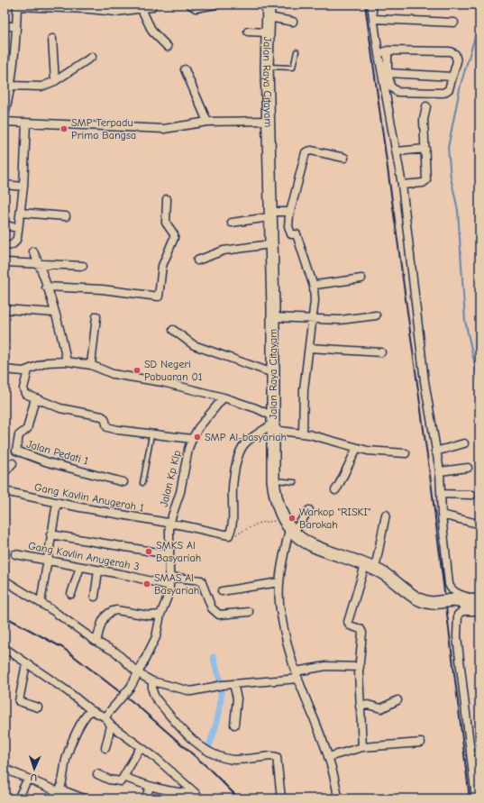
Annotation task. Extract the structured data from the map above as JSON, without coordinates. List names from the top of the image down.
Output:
{
  "streets": {
    "main road": ["Jalan Raya Citayam"],
    "street": [
      "Jalan Pedati 1",
      "Jalan Kp Klp",
      "Gang Kavlin Anugerah 1",
      "Gang Kavlin Anugerah 3"
    ]
  },
  "crossings": [
    ["Jalan Kp Klp", "Gang Kavlin Anugerah 1"],
    ["Jalan Kp Klp", "Gang Kavlin Anugerah 3"]
  ],
  "places": [
    "SMP Terpadu Prima Bangsa",
    "SD Negeri Pabuaran 01",
    "SMP Al-basyariah",
    "Warkop \"RISKI\" Barokah",
    "SMKS Al Basyariah",
    "SMAS Al Basyariah"
  ],
  "north": "bottom"
}
